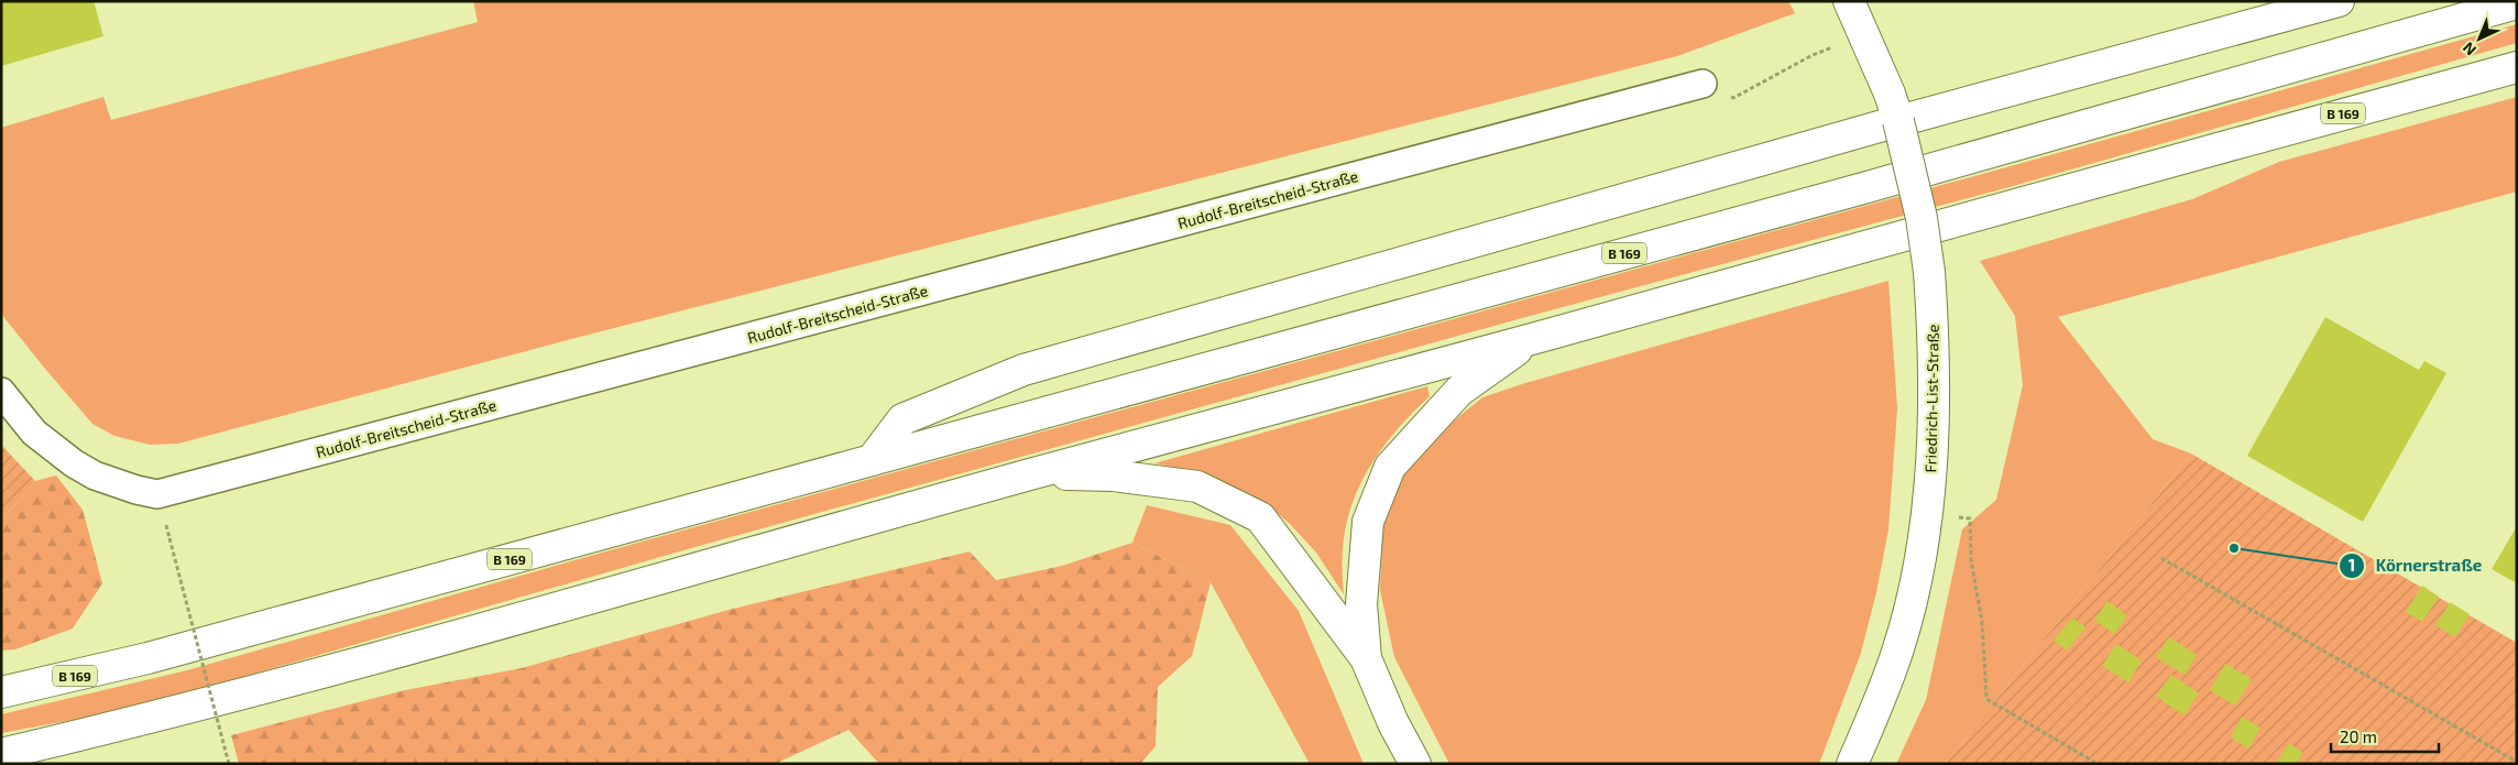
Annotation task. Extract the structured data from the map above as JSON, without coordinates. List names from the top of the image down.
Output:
{
  "streets": {
    "main road": ["B 169", "Friedrich-List-Straße"],
    "street": ["Rudolf-Breitscheid-Straße"]
  },
  "places": ["Körnerstraße"],
  "scale_bar": "20 m",
  "north": "bottom left"
}
